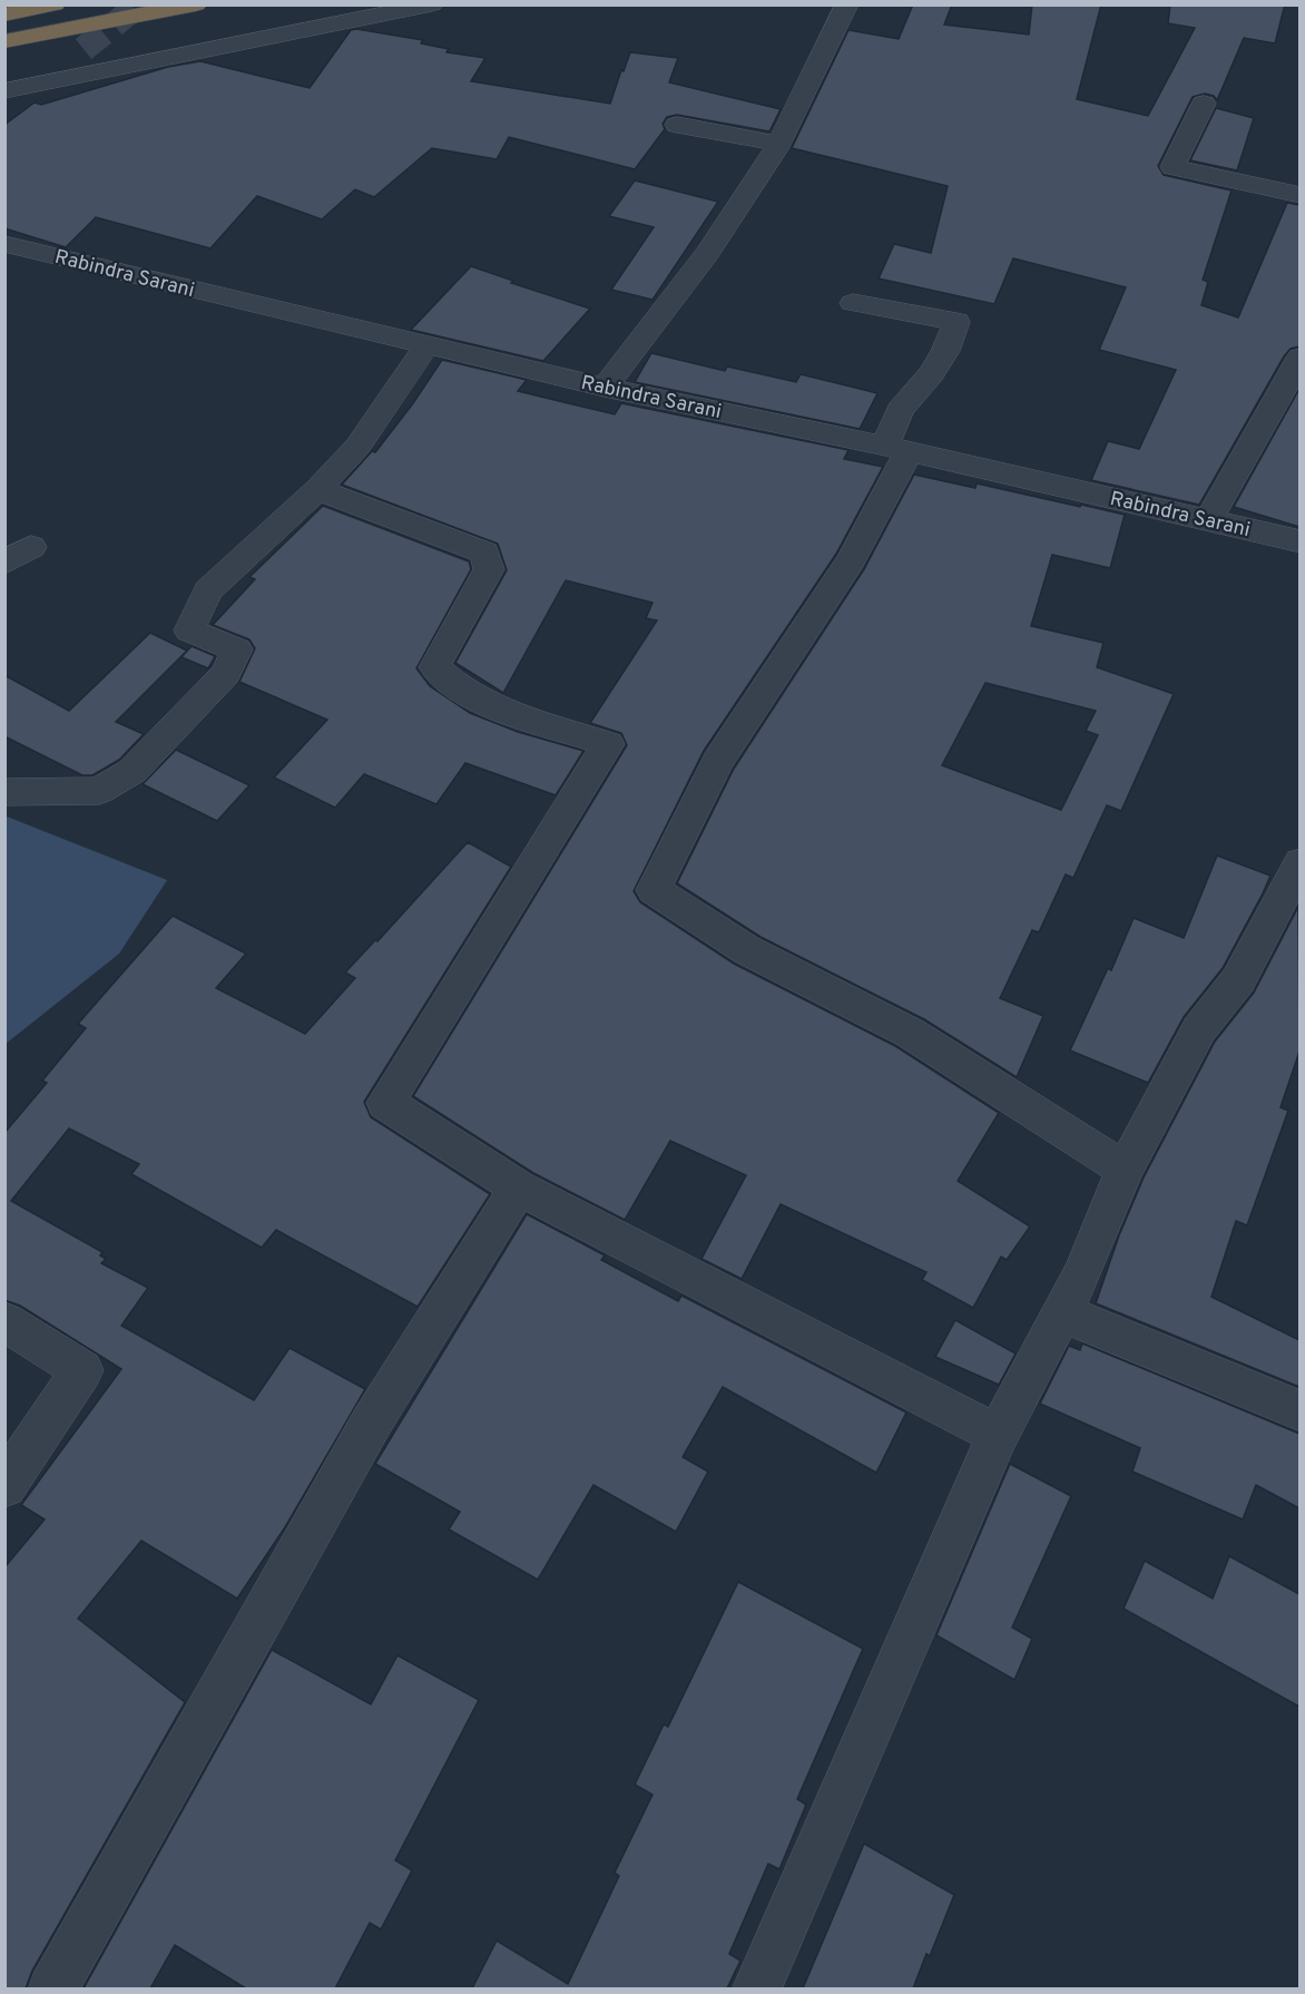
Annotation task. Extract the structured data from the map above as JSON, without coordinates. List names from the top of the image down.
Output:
{
  "streets": {
    "street": ["Rabindra Sarani"]
  }
}
